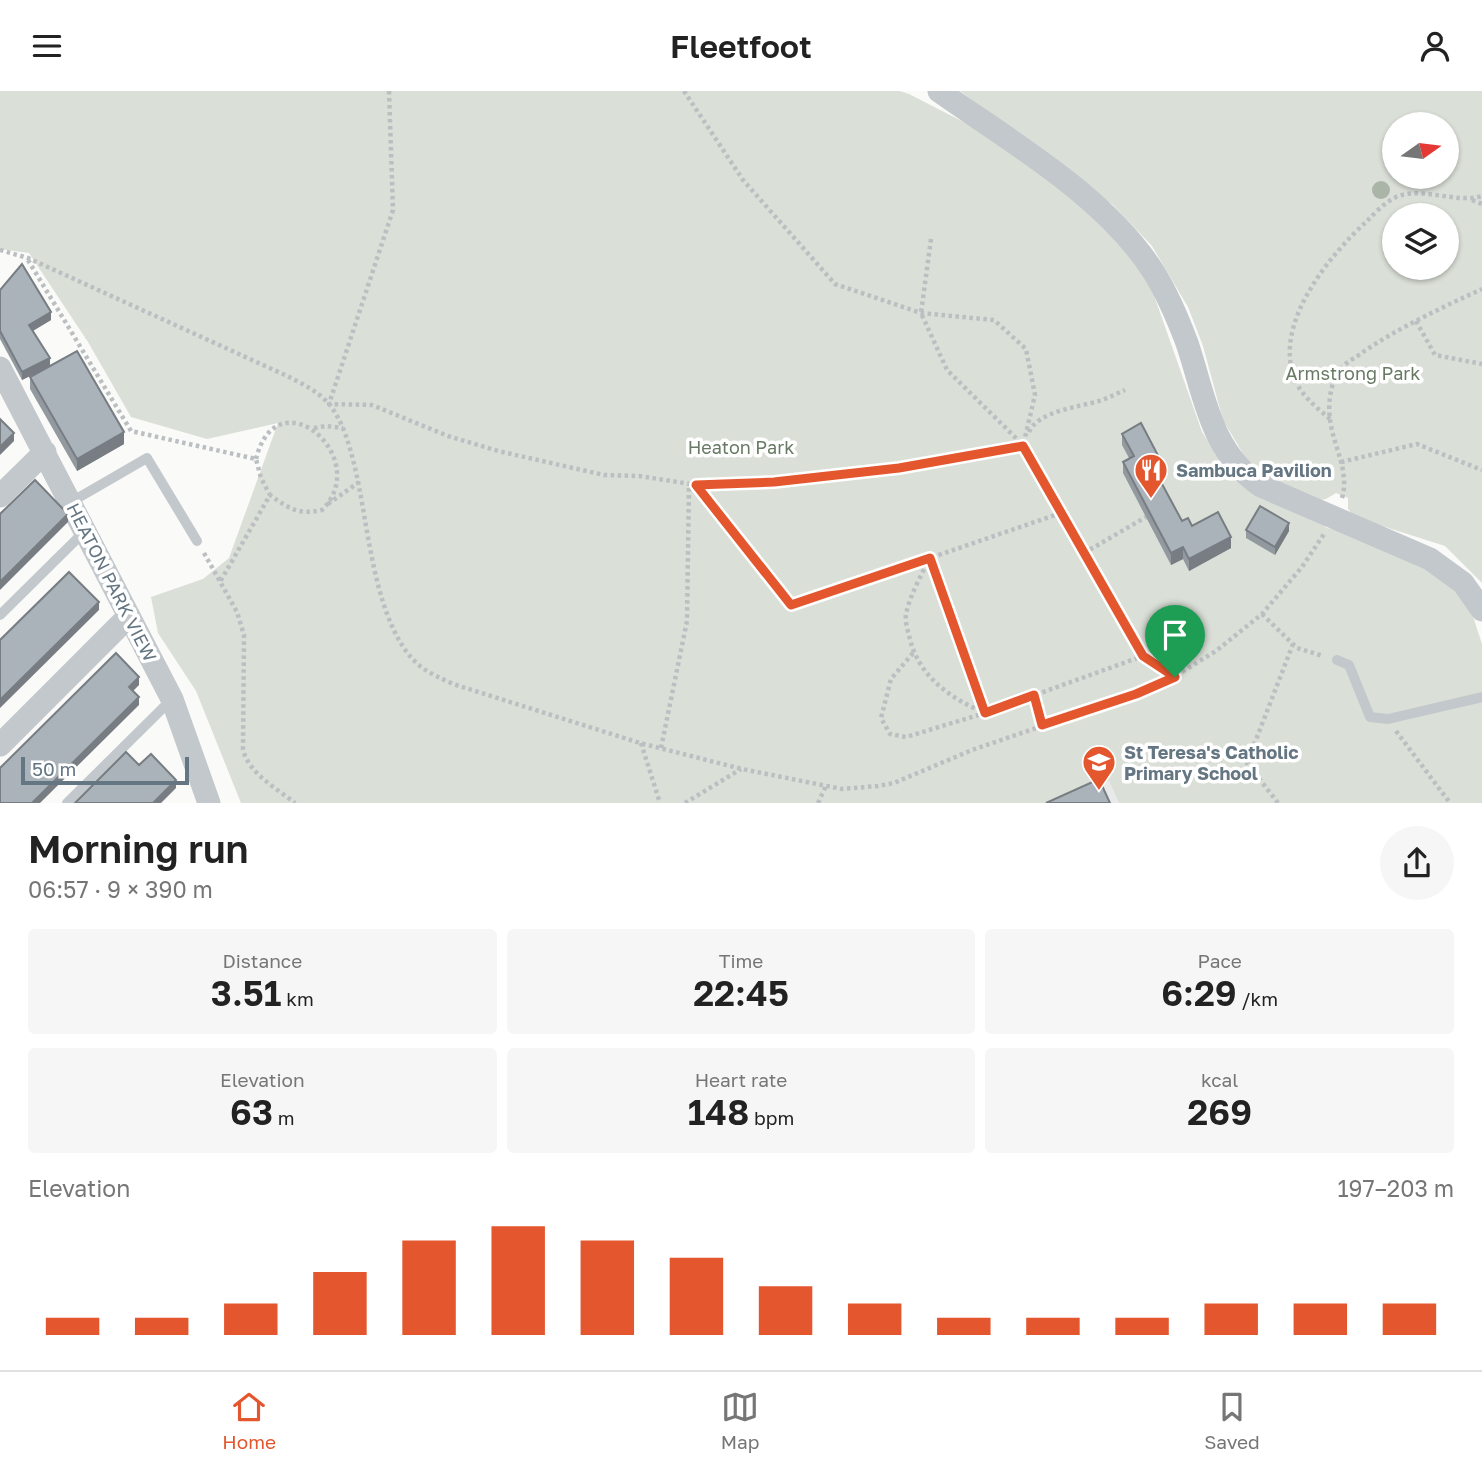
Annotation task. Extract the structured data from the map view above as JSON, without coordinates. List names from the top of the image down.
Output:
{
  "streets": {
    "street": ["HEATON PARK VIEW"]
  },
  "parks": ["Armstrong Park", "Heaton Park"],
  "places": {
    "restaurant": ["Sambuca Pavilion"],
    "school or university": ["St Teresa's Catholic Primary School"]
  },
  "scale_bar": "50 m",
  "north": "right",
  "page": {
    "header": "Fleetfoot",
    "scale": "50 m",
    "heading": ["Morning run", "06:57 · 9 × 390 m"],
    "stats": [
      ["Distance", "3.51 km"],
      ["Time", "22:45"],
      ["Pace", "6:29 /km"],
      ["Elevation", "63 m"],
      ["Heart rate", "148 bpm"],
      ["kcal", "269"]
    ],
    "chart": ["Elevation", "197–203 m"],
    "tabs": ["Home", "Map", "Saved"]
  }
}
